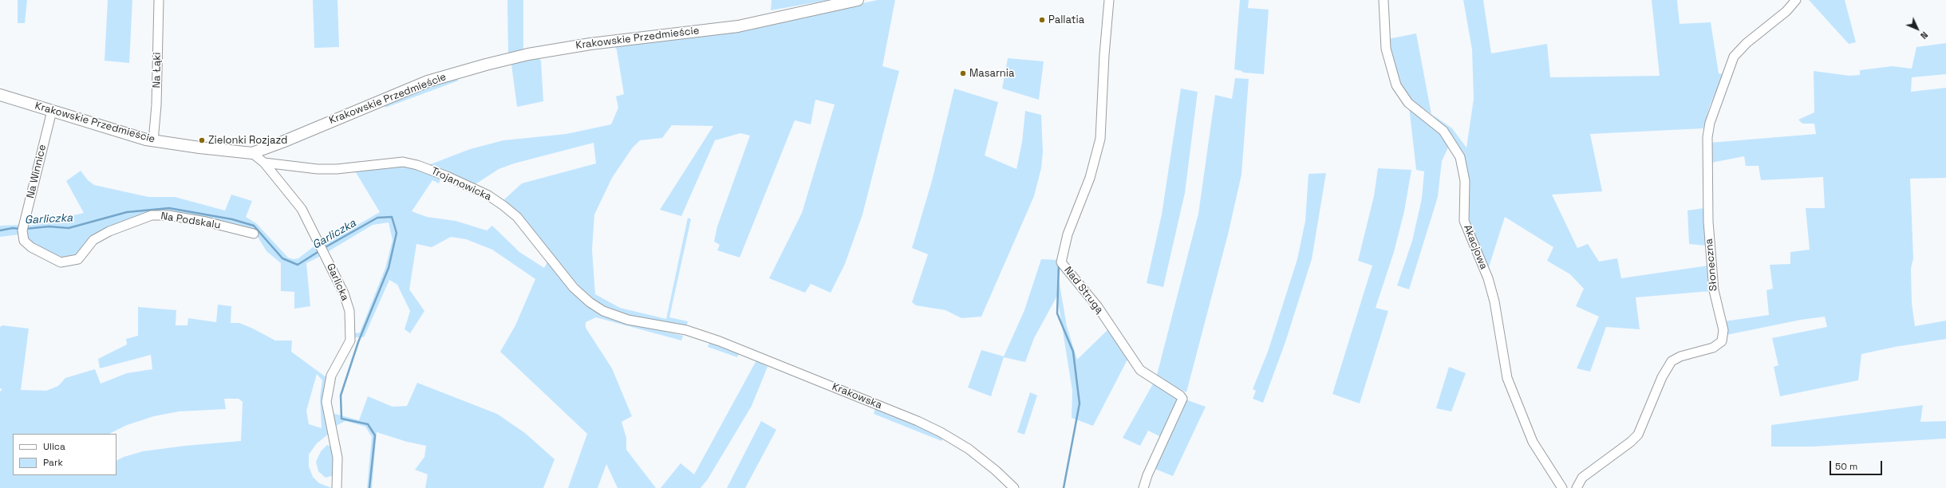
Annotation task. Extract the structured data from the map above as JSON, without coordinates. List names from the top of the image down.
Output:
{
  "streets": {
    "main road": ["Krakowskie Przedmieście"],
    "street": [
      "Na Łąki",
      "Na Winnice",
      "Trojanowicka",
      "Na Podskalu",
      "Akacjowa",
      "Słoneczna",
      "Garlicka",
      "Nad Strugą",
      "Krakowska"
    ]
  },
  "crossings": [
    ["Krakowskie Przedmieście", "Na Łąki"],
    ["Krakowskie Przedmieście", "Na Winnice"],
    ["Krakowskie Przedmieście", "Garlicka"],
    ["Na Winnice", "Na Podskalu"],
    ["Trojanowicka", "Garlicka"],
    ["Trojanowicka", "Krakowska"]
  ],
  "water": ["Garliczka"],
  "places": ["Pallatia", "Masarnia", "Zielonki Rozjazd"],
  "legend": ["Ulica", "Park"],
  "scale_bar": "50 m",
  "north": "bottom right"
}
